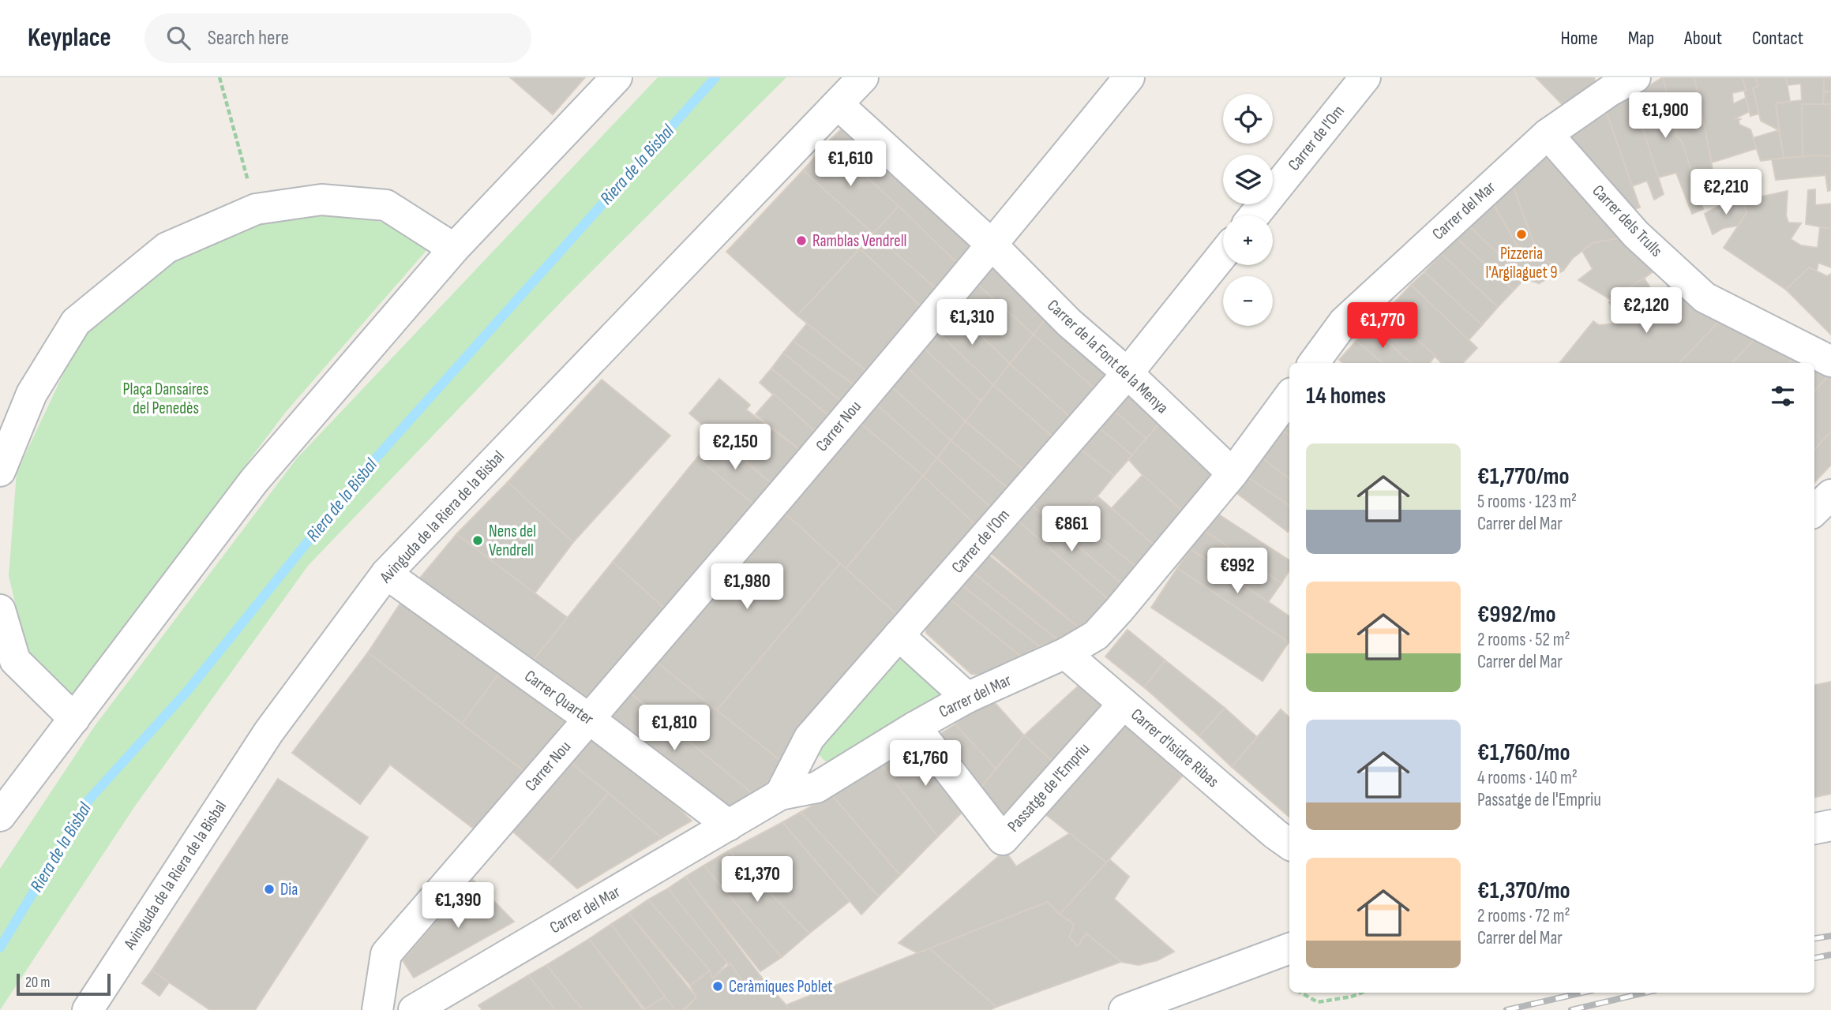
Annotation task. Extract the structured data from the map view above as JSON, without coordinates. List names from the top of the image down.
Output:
{
  "streets": {
    "street": [
      "Carrer de l'Om",
      "Carrer del Mar",
      "Carrer dels Trulls",
      "Carrer de la Font de la Menya",
      "Carrer Nou",
      "Avinguda de la Riera de la Bisbal",
      "Carrer Quarter",
      "Carrer d'Isidre Ribas",
      "Passatge de l'Empriu"
    ]
  },
  "crossings": [
    ["Carrer de l'Om", "Carrer del Mar"],
    ["Carrer de l'Om", "Carrer de la Font de la Menya"],
    ["Carrer del Mar", "Carrer dels Trulls"],
    ["Carrer del Mar", "Carrer de la Font de la Menya"],
    ["Carrer del Mar", "Carrer Quarter"],
    ["Carrer del Mar", "Carrer d'Isidre Ribas"],
    ["Carrer del Mar", "Passatge de l'Empriu"],
    ["Carrer de la Font de la Menya", "Carrer Nou"],
    ["Carrer de la Font de la Menya", "Avinguda de la Riera de la Bisbal"],
    ["Carrer Nou", "Carrer Quarter"],
    ["Avinguda de la Riera de la Bisbal", "Carrer Quarter"],
    ["Carrer d'Isidre Ribas", "Passatge de l'Empriu"]
  ],
  "water": ["Riera de la Bisbal"],
  "parks": ["Plaça Dansaires del Penedès"],
  "places": [
    "Pizzeria l'Argilaguet 9",
    "Ramblas Vendrell",
    "Nens del Vendrell",
    "Dia",
    "Ceràmiques Poblet"
  ],
  "scale_bar": "20 m",
  "page": {
    "header": "Keyplace",
    "search": "Search here",
    "nav": [
      "Home",
      "Map",
      "About",
      "Contact"
    ],
    "price": [
      "€1,900",
      "€1,610",
      "€2,210",
      "€2,120",
      "€1,310",
      "€1,770",
      "€2,150",
      "€861",
      "€992",
      "€1,980",
      "€1,810",
      "€1,760",
      "€1,370",
      "€1,390"
    ],
    "map_buttons": ["+", "−"],
    "heading": "14 homes",
    "list": [
      {
        "name": "€1,770/mo",
        "note": "5 rooms · 123 m² · Carrer del Mar"
      },
      {
        "name": "€992/mo",
        "note": "2 rooms · 52 m² · Carrer del Mar"
      },
      {
        "name": "€1,760/mo",
        "note": "4 rooms · 140 m² · Passatge de l'Empriu"
      },
      {
        "name": "€1,370/mo",
        "note": "2 rooms · 72 m² · Carrer del Mar"
      }
    ],
    "scale": "20 m"
  }
}
